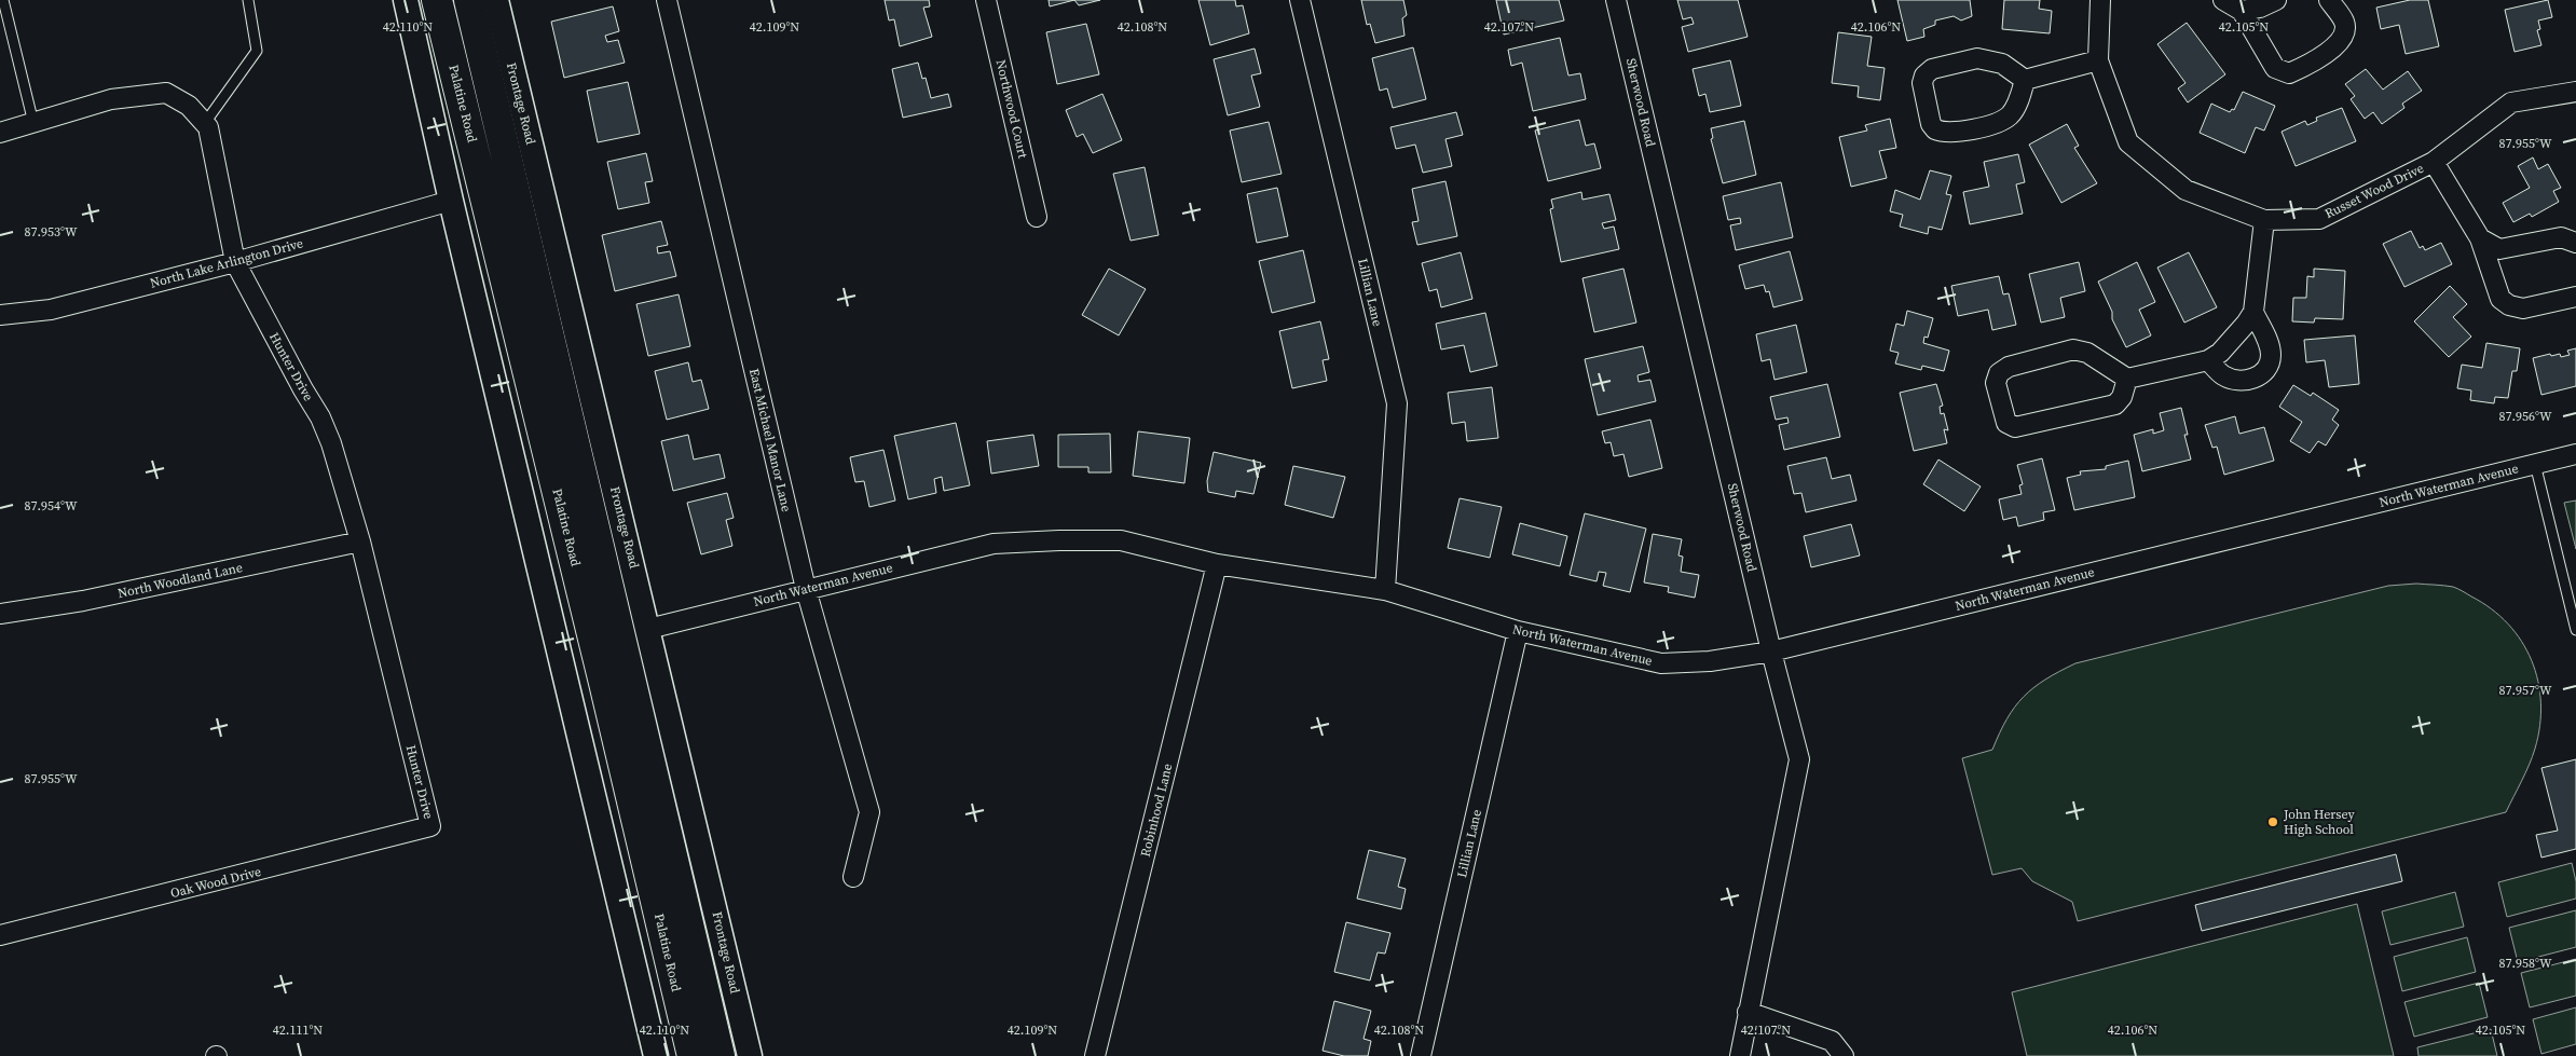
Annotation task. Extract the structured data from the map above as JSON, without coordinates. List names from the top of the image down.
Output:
{
  "streets": {
    "highway": ["Palatine Road"],
    "street": [
      "Sherwood Road",
      "Frontage Road",
      "Northwood Court",
      "Russet Wood Drive",
      "North Lake Arlington Drive",
      "Lillian Lane",
      "Hunter Drive",
      "East Michael Manor Lane",
      "North Waterman Avenue",
      "North Woodland Lane",
      "Robinhood Lane",
      "Oak Wood Drive"
    ]
  },
  "crossings": [
    ["Sherwood Road", "North Waterman Avenue"],
    ["Frontage Road", "North Waterman Avenue"],
    ["North Lake Arlington Drive", "Hunter Drive"],
    ["Lillian Lane", "North Waterman Avenue"],
    ["Hunter Drive", "North Woodland Lane"],
    ["Hunter Drive", "Oak Wood Drive"],
    ["East Michael Manor Lane", "North Waterman Avenue"],
    ["North Waterman Avenue", "Robinhood Lane"]
  ],
  "places": ["John Hersey High School"],
  "coordinates": [
    "42.110°N",
    "42.109°N",
    "42.108°N",
    "42.107°N",
    "42.106°N",
    "42.105°N",
    "87.955°W",
    "87.953°W",
    "87.956°W",
    "87.954°W",
    "87.957°W",
    "87.958°W",
    "42.111°N"
  ]
}
